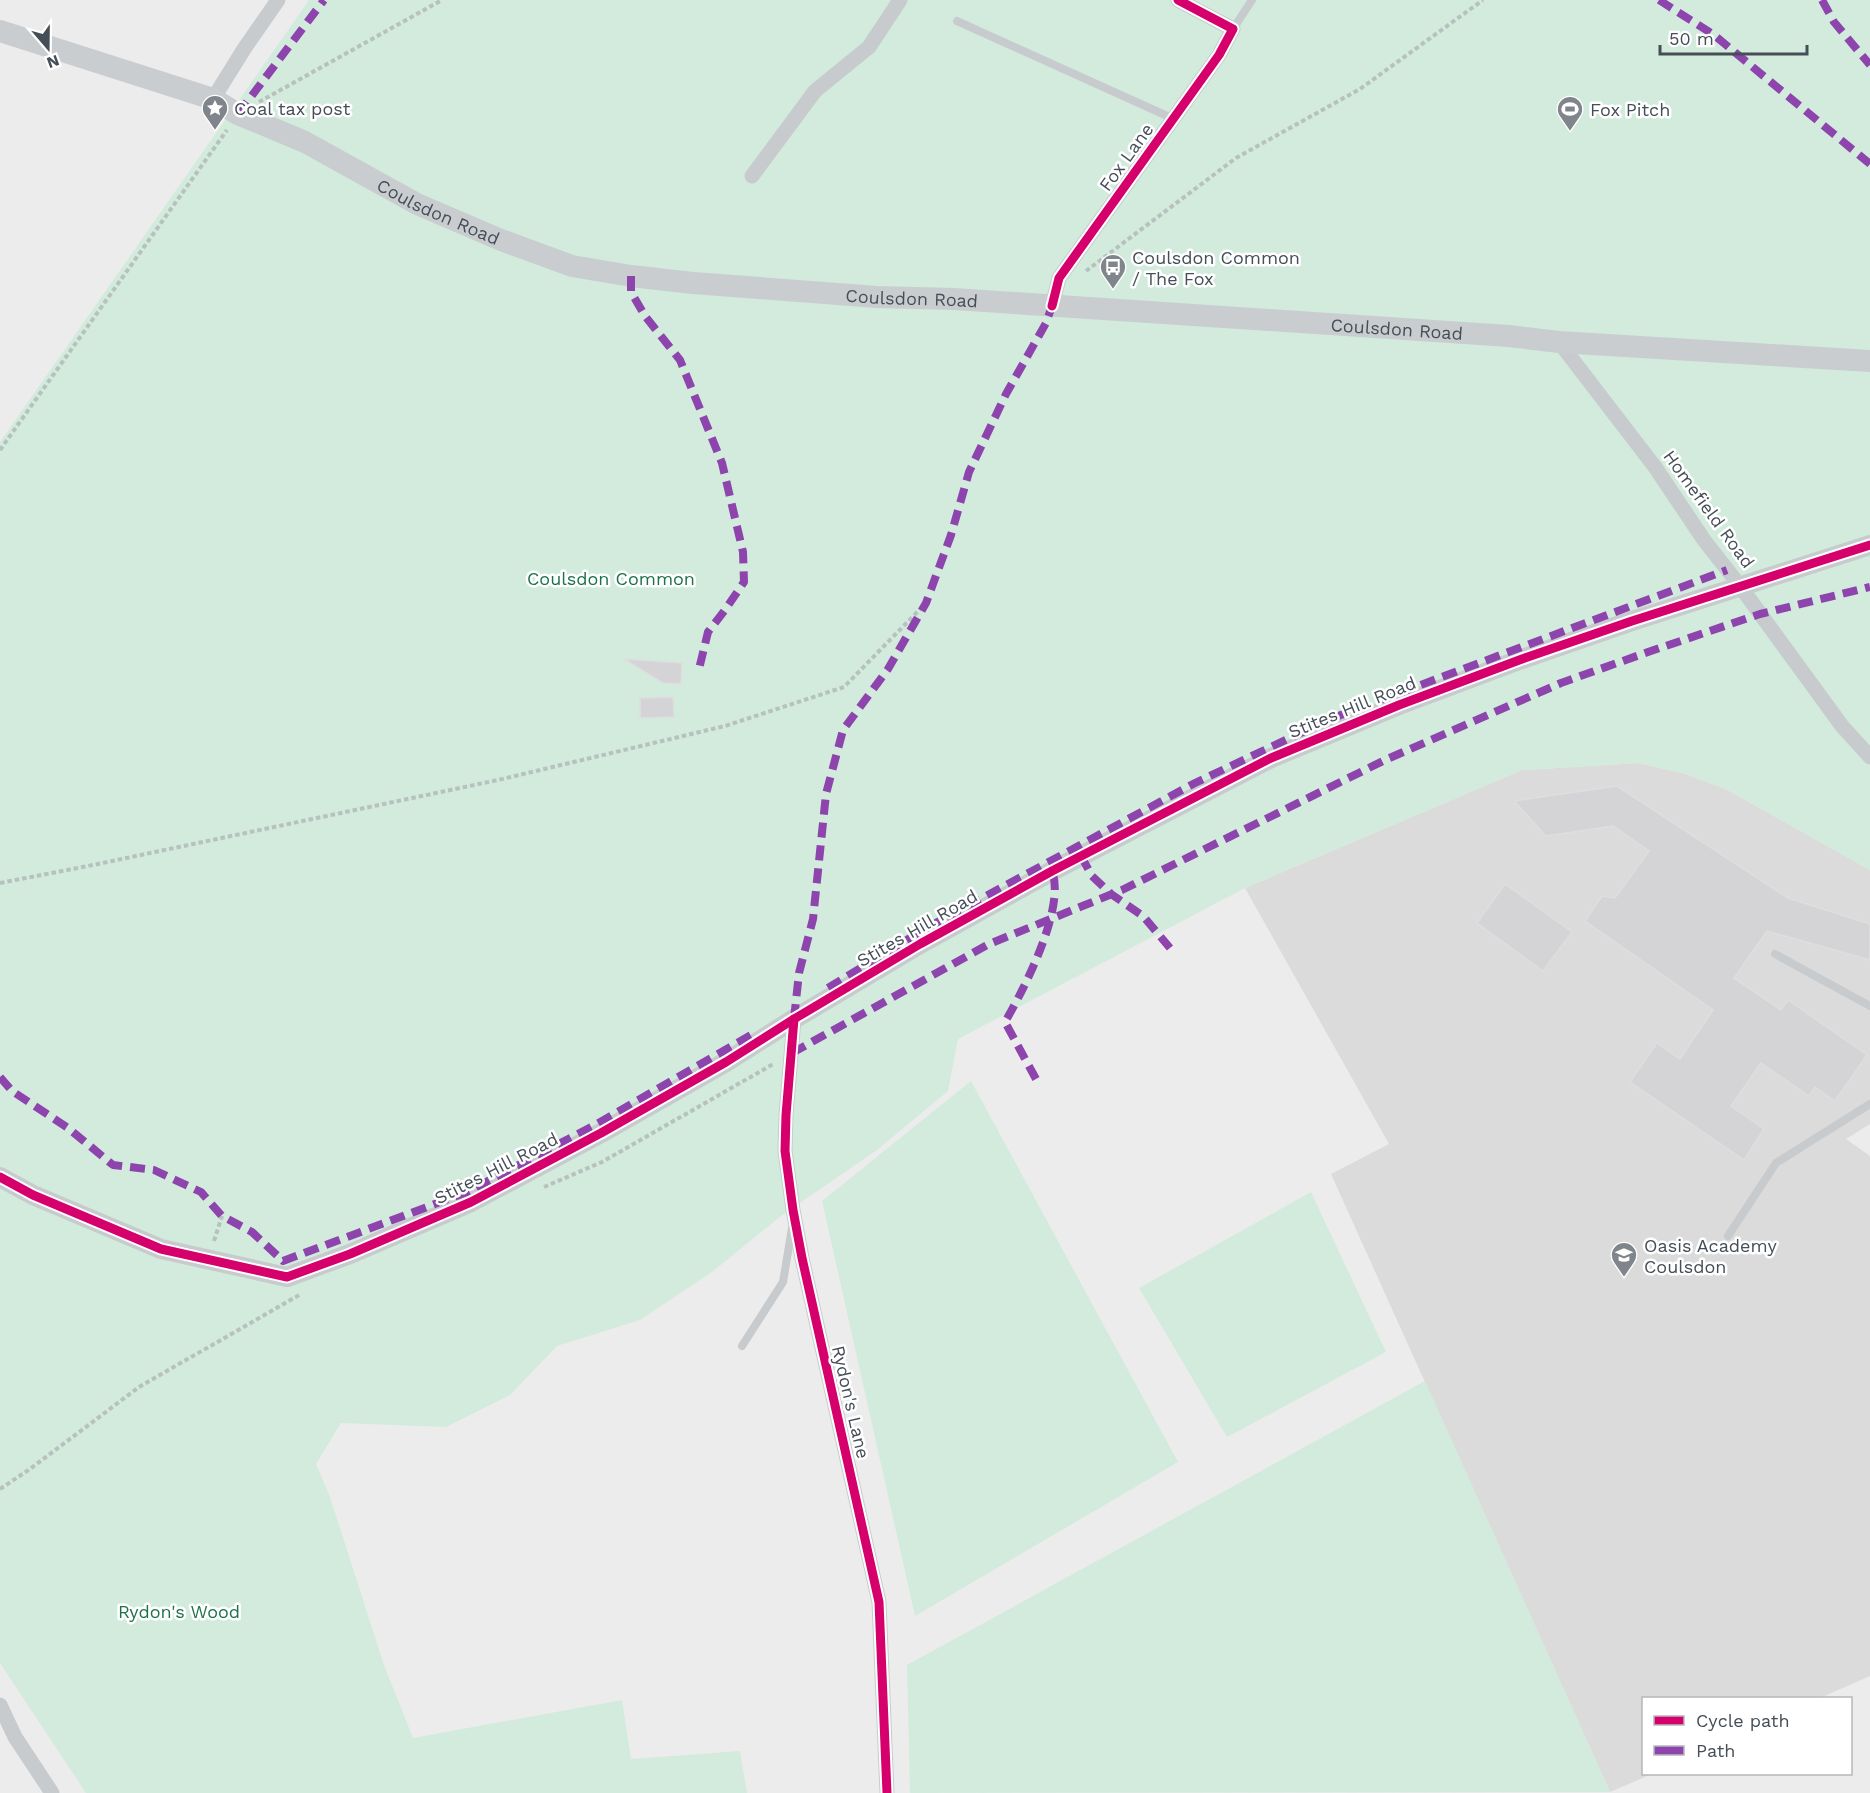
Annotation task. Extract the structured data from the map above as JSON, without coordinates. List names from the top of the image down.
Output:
{
  "streets": {
    "main road": ["Coulsdon Road"],
    "street": [
      "Fox Lane",
      "Homefield Road",
      "Stites Hill Road",
      "Rydon's Lane"
    ]
  },
  "crossings": [
    ["Fox Lane", "Coulsdon Road"],
    ["Coulsdon Road", "Homefield Road"],
    ["Homefield Road", "Stites Hill Road"],
    ["Stites Hill Road", "Rydon's Lane"]
  ],
  "parks": ["Coulsdon Common", "Rydon's Wood"],
  "places": {
    "place": ["Coal tax post"],
    "sports": ["Fox Pitch"],
    "bus stop": ["Coulsdon Common / The Fox"],
    "school or university": ["Oasis Academy Coulsdon"]
  },
  "legend": ["Cycle path", "Path"],
  "scale_bar": "50 m",
  "north": "bottom"
}
